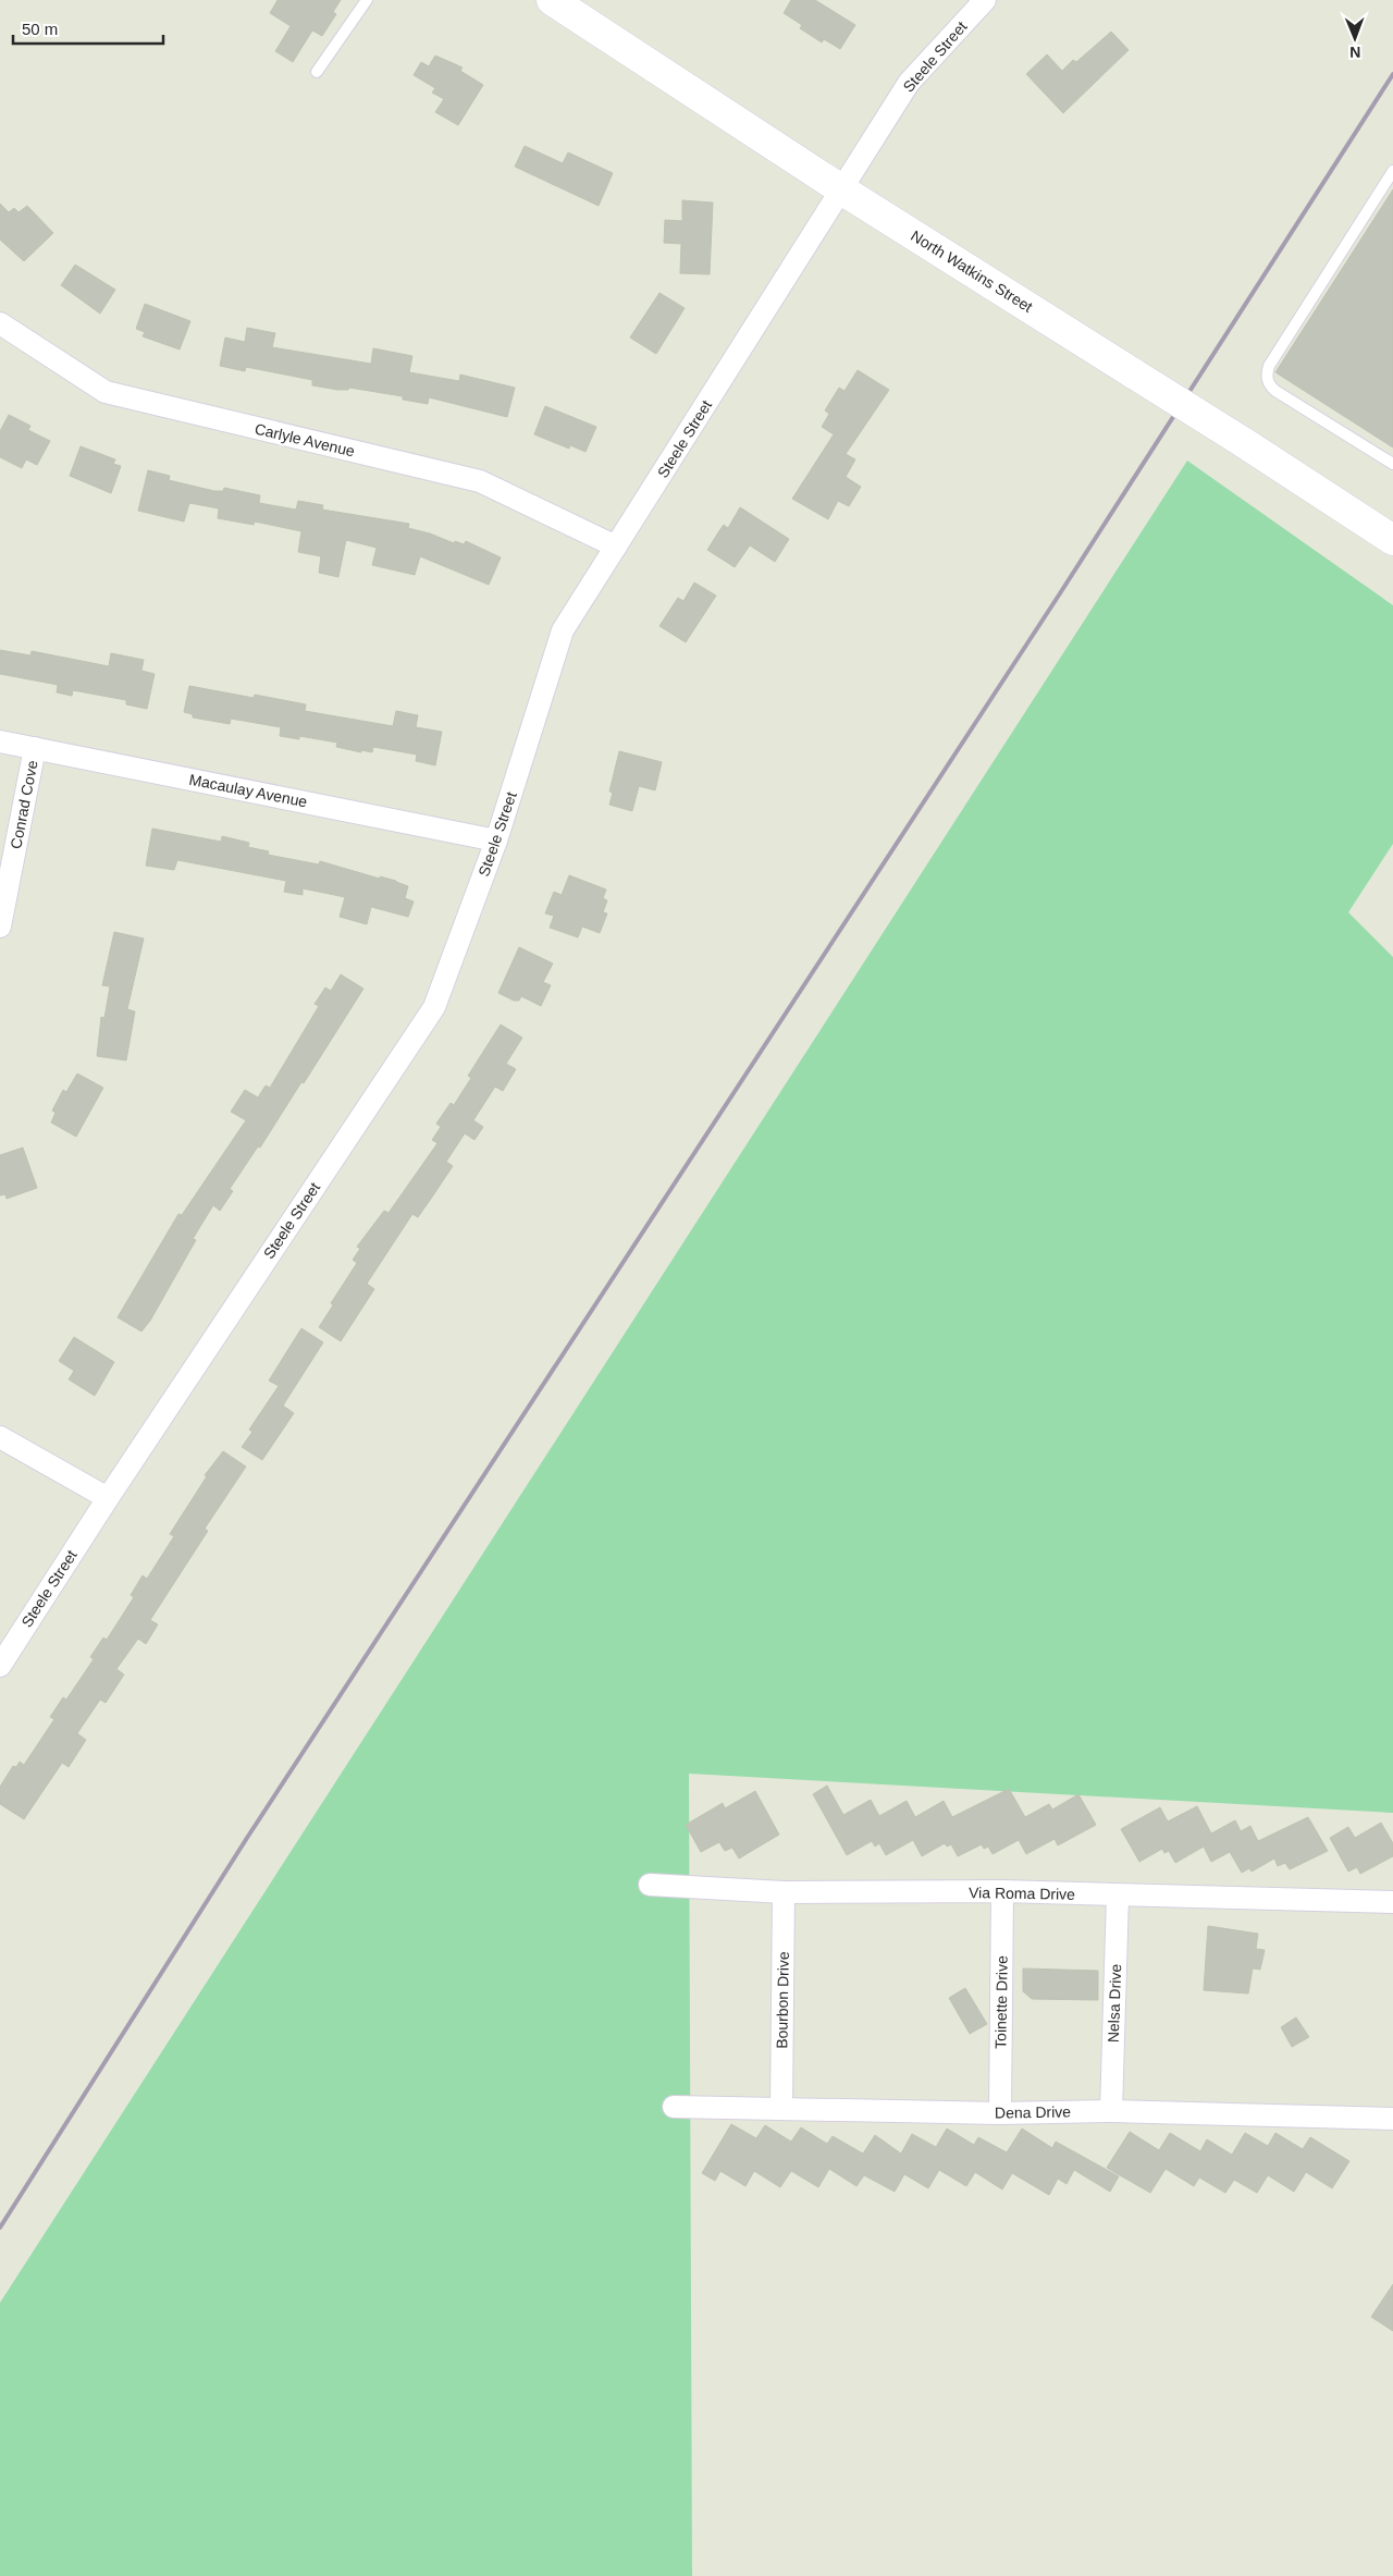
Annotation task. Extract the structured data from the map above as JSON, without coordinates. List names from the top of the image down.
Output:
{
  "streets": {
    "main road": ["North Watkins Street"],
    "street": [
      "Steele Street",
      "Carlyle Avenue",
      "Macaulay Avenue",
      "Conrad Cove",
      "Via Roma Drive",
      "Bourbon Drive",
      "Toinette Drive",
      "Nelsa Drive",
      "Dena Drive"
    ]
  },
  "crossings": [
    ["Steele Street", "North Watkins Street"],
    ["Steele Street", "Carlyle Avenue"],
    ["Steele Street", "Macaulay Avenue"],
    ["Macaulay Avenue", "Conrad Cove"],
    ["Via Roma Drive", "Bourbon Drive"],
    ["Via Roma Drive", "Toinette Drive"],
    ["Via Roma Drive", "Nelsa Drive"],
    ["Bourbon Drive", "Dena Drive"],
    ["Toinette Drive", "Dena Drive"],
    ["Nelsa Drive", "Dena Drive"]
  ],
  "scale_bar": "50 m",
  "north": "bottom"
}
